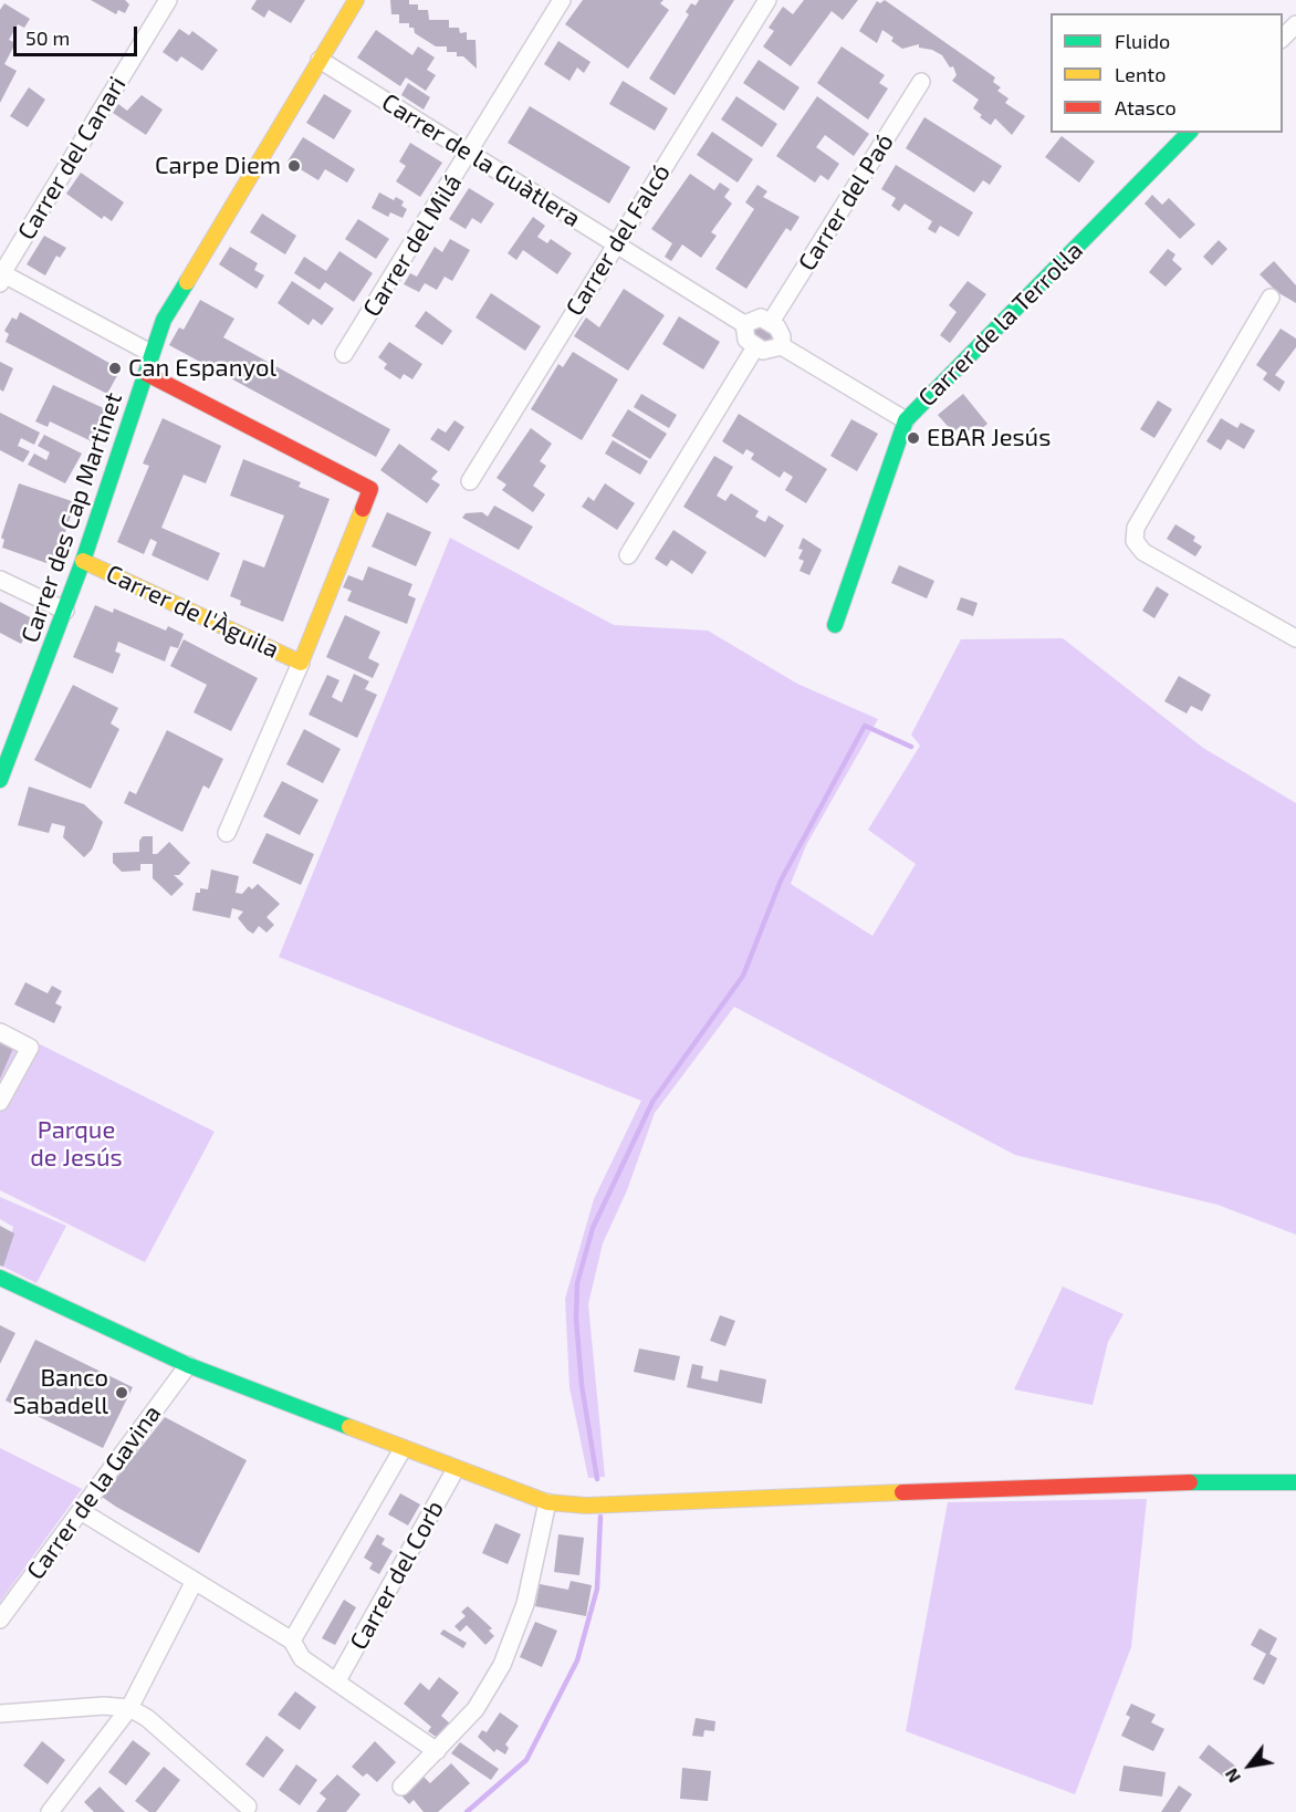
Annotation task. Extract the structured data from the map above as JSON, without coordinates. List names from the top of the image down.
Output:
{
  "streets": {
    "street": [
      "Carrer del Canari",
      "Carrer de la Guàtlera",
      "Carrer del Paó",
      "Carrer del Falcó",
      "Carrer del Milá",
      "Carrer de la Terrol·la",
      "Carrer des Cap Martinet",
      "Carrer de l'Àguila",
      "Carrer de la Gavina",
      "Carrer del Corb"
    ]
  },
  "crossings": [
    ["Carrer de la Guàtlera", "Carrer del Paó"],
    ["Carrer de la Guàtlera", "Carrer del Falcó"],
    ["Carrer de la Guàtlera", "Carrer del Milá"],
    ["Carrer de la Guàtlera", "Carrer des Cap Martinet"],
    ["Carrer des Cap Martinet", "Carrer de l'Àguila"]
  ],
  "parks": ["Parque de Jesús"],
  "places": [
    "Carpe Diem",
    "Can Espanyol",
    "EBAR Jesús",
    "Banco Sabadell"
  ],
  "legend": ["Fluido", "Lento", "Atasco"],
  "scale_bar": "50 m",
  "north": "bottom left"
}
